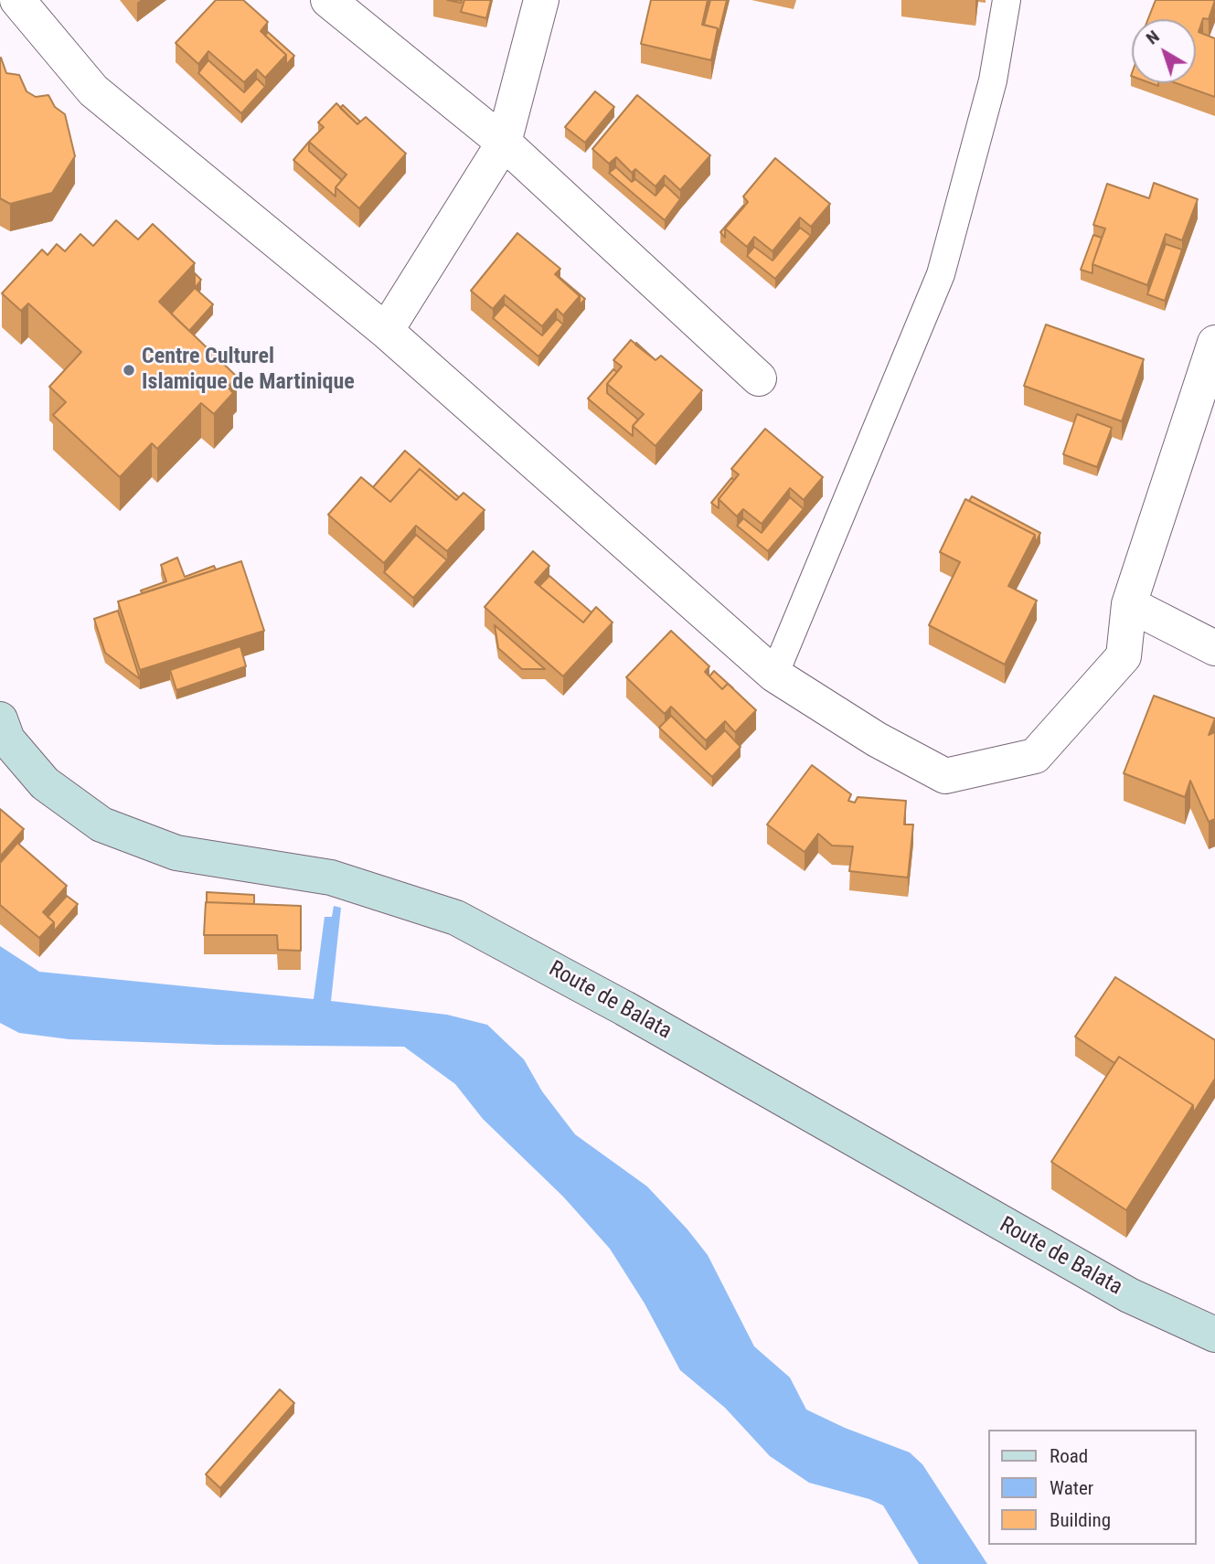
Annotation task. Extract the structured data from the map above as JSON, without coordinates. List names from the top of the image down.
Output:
{
  "streets": {
    "main road": ["Route de Balata"]
  },
  "places": ["Centre Culturel Islamique de Martinique"],
  "legend": ["Road", "Water", "Building"],
  "north": "top left"
}
